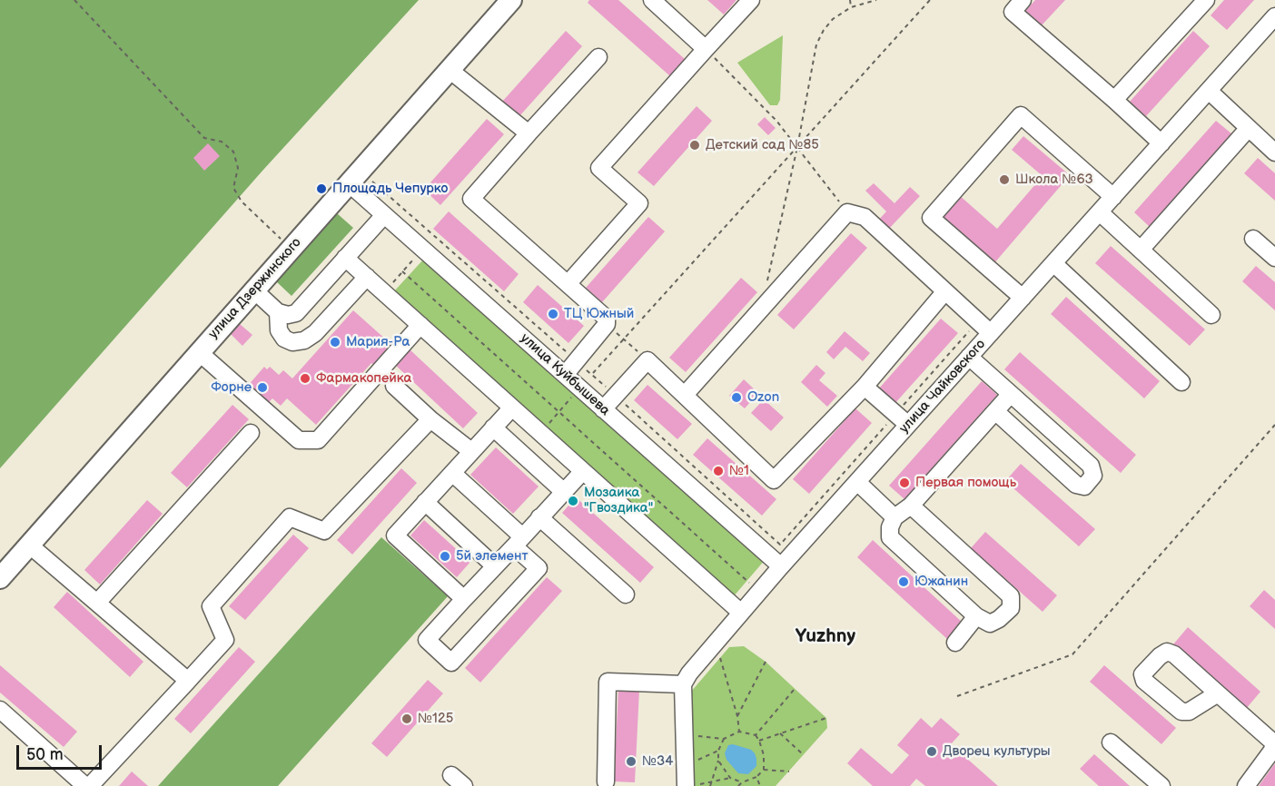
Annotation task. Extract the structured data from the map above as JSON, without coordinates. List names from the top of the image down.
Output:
{
  "streets": {
    "main road": ["улица Дзержинского"],
    "street": ["улица Куйбышева", "улица Чайковского"]
  },
  "crossings": [
    ["улица Дзержинского", "улица Куйбышева"],
    ["улица Куйбышева", "улица Чайковского"]
  ],
  "districts": ["Yuzhny"],
  "places": [
    "Детский сад №85",
    "Школа №63",
    "Площадь Чепурко",
    "ТЦ Южный",
    "Мария-Ра",
    "Фармакопейка",
    "Форне",
    "Ozon",
    "№1",
    "Первая помощь",
    "Мозаика \"Гвоздика\"",
    "5й элемент",
    "Южанин",
    "№125",
    "Дворец культуры",
    "№34"
  ],
  "scale_bar": "50 m"
}
